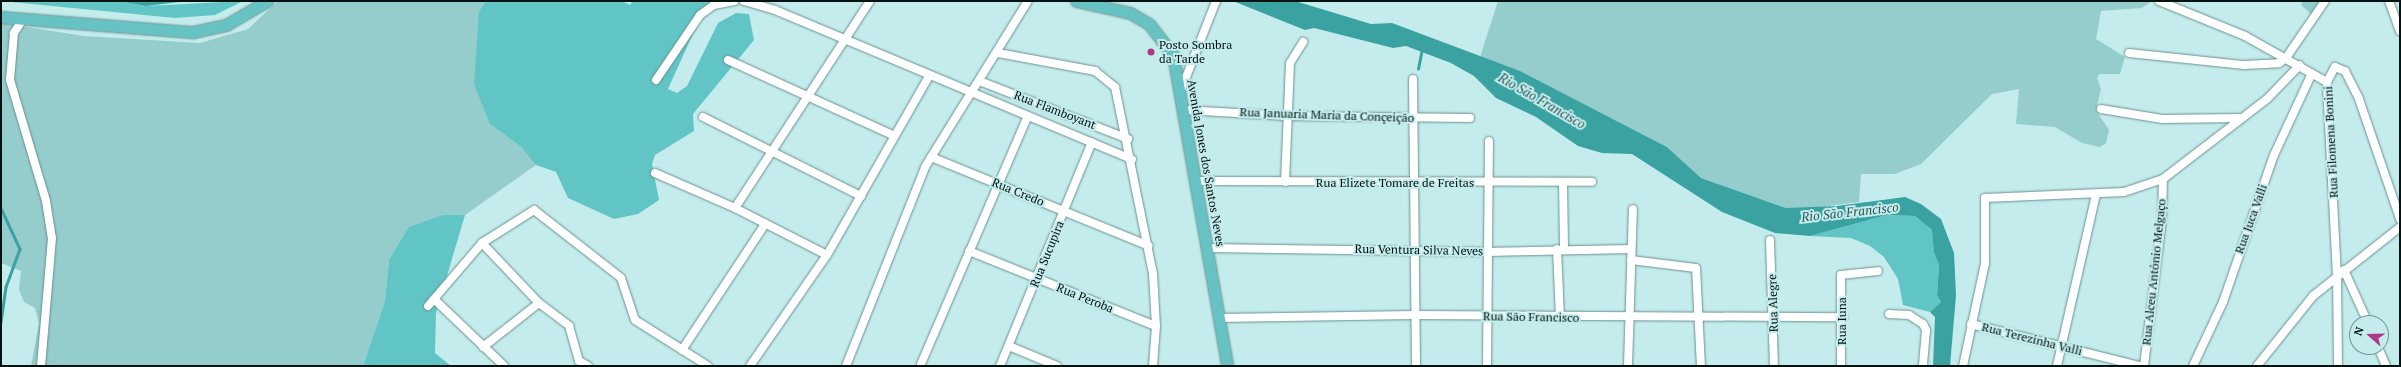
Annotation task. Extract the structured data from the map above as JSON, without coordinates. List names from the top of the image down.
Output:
{
  "streets": {
    "main road": ["Avenida Jones dos Santos Neves"],
    "street": [
      "Rua Flamboyant",
      "Rua Januaria Maria da Conçeição",
      "Rua Filomena Bonini",
      "Rua Elizete Tomare de Freitas",
      "Rua Credo",
      "Rua Juca Valli",
      "Rua Ventura Silva Neves",
      "Rua Sucupira",
      "Rua Alceu Antônio Melgaço",
      "Rua Peroba",
      "Rua Alegre",
      "Rua São Francisco",
      "Rua Iuna",
      "Rua Terezinha Valli"
    ]
  },
  "crossings": [
    ["Rua Januaria Maria da Conçeição", "Avenida Jones dos Santos Neves"],
    ["Avenida Jones dos Santos Neves", "Rua Elizete Tomare de Freitas"],
    ["Avenida Jones dos Santos Neves", "Rua Ventura Silva Neves"],
    ["Avenida Jones dos Santos Neves", "Rua São Francisco"],
    ["Rua Credo", "Rua Sucupira"],
    ["Rua Sucupira", "Rua Peroba"],
    ["Rua Alegre", "Rua São Francisco"],
    ["Rua São Francisco", "Rua Iuna"]
  ],
  "water": ["Rio São Francisco"],
  "places": ["Posto Sombra da Tarde"],
  "north": "left"
}
